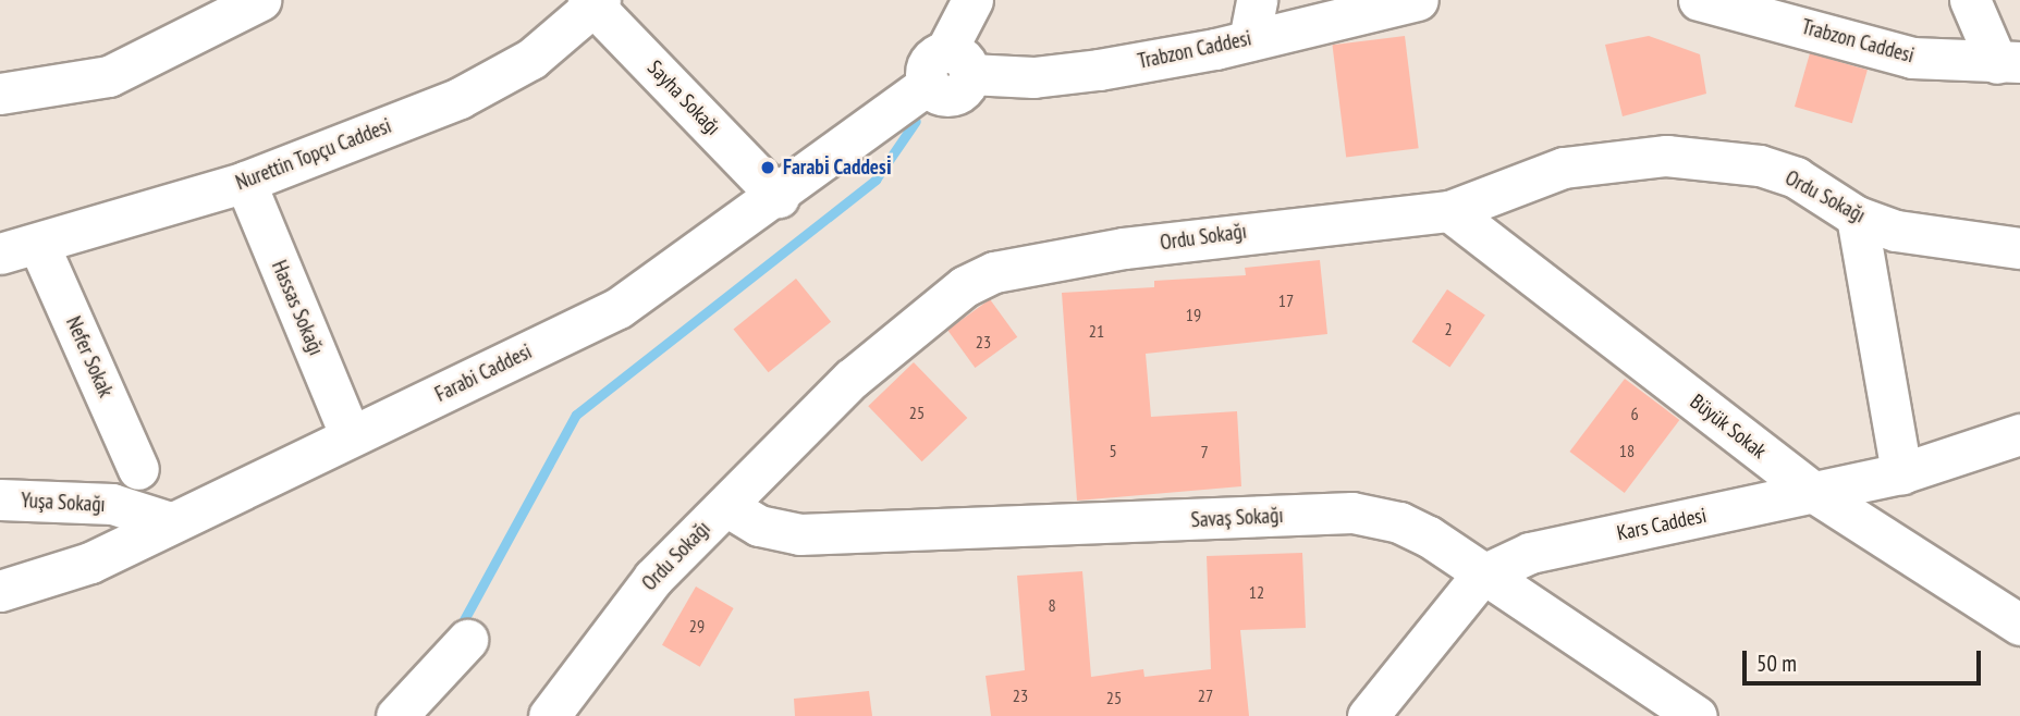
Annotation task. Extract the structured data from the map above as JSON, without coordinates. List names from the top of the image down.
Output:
{
  "streets": {
    "street": [
      "Trabzon Caddesi",
      "Sayha Sokağı",
      "Nurettin Topçu Caddesi",
      "Ordu Sokağı",
      "Hassas Sokağı",
      "Nefer Sokak",
      "Farabi Caddesi",
      "Büyük Sokak",
      "Yuşa Sokağı",
      "Savaş Sokağı",
      "Kars Caddesi"
    ]
  },
  "crossings": [
    ["Trabzon Caddesi", "Farabi Caddesi"],
    ["Sayha Sokağı", "Nurettin Topçu Caddesi"],
    ["Sayha Sokağı", "Farabi Caddesi"],
    ["Nurettin Topçu Caddesi", "Hassas Sokağı"],
    ["Nurettin Topçu Caddesi", "Nefer Sokak"],
    ["Ordu Sokağı", "Büyük Sokak"],
    ["Ordu Sokağı", "Savaş Sokağı"],
    ["Hassas Sokağı", "Farabi Caddesi"],
    ["Farabi Caddesi", "Yuşa Sokağı"],
    ["Büyük Sokak", "Kars Caddesi"],
    ["Savaş Sokağı", "Kars Caddesi"]
  ],
  "places": ["Farabi̇ Caddesi̇"],
  "house_numbers": [
    "17",
    "19",
    "2",
    "21",
    "23",
    "25",
    "6",
    "5",
    "18",
    "7",
    "12",
    "8",
    "29",
    "23",
    "27",
    "25"
  ],
  "scale_bar": "50 m"
}
